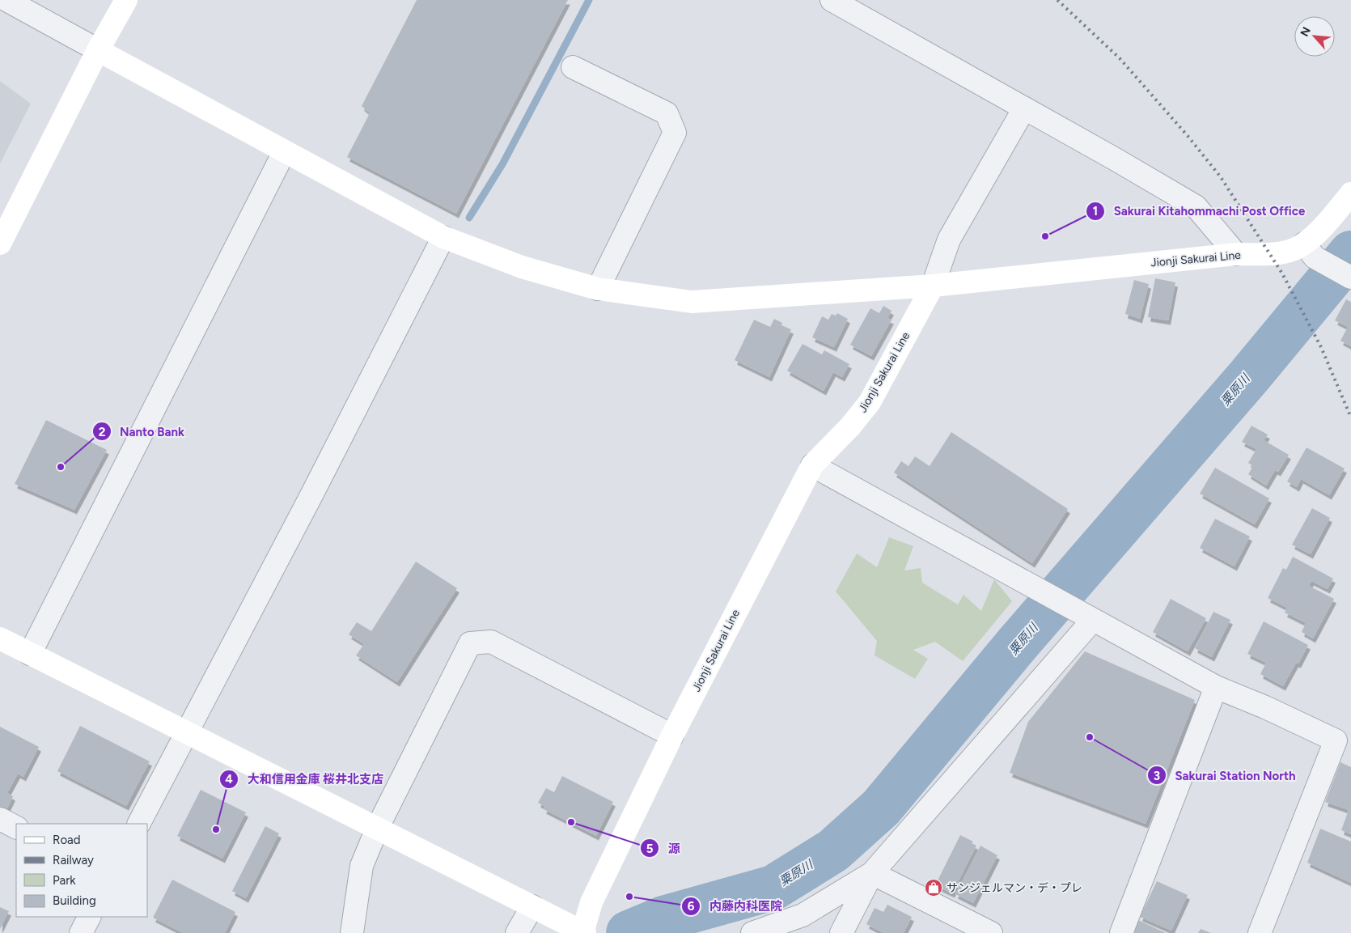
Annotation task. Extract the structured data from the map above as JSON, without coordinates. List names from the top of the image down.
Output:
{
  "streets": {
    "street": ["Jionji Sakurai Line"]
  },
  "water": ["粟原川"],
  "places": {
    "other": [
      "Sakurai Kitahommachi Post Office",
      "Nanto Bank",
      "Sakurai Station North",
      "源",
      "大和信用金庫 桜井北支店",
      "内藤内科医院"
    ],
    "shop": ["サンジェルマン・デ・プレ"]
  },
  "legend": [
    "Road",
    "Railway",
    "Park",
    "Building"
  ],
  "north": "top left"
}
